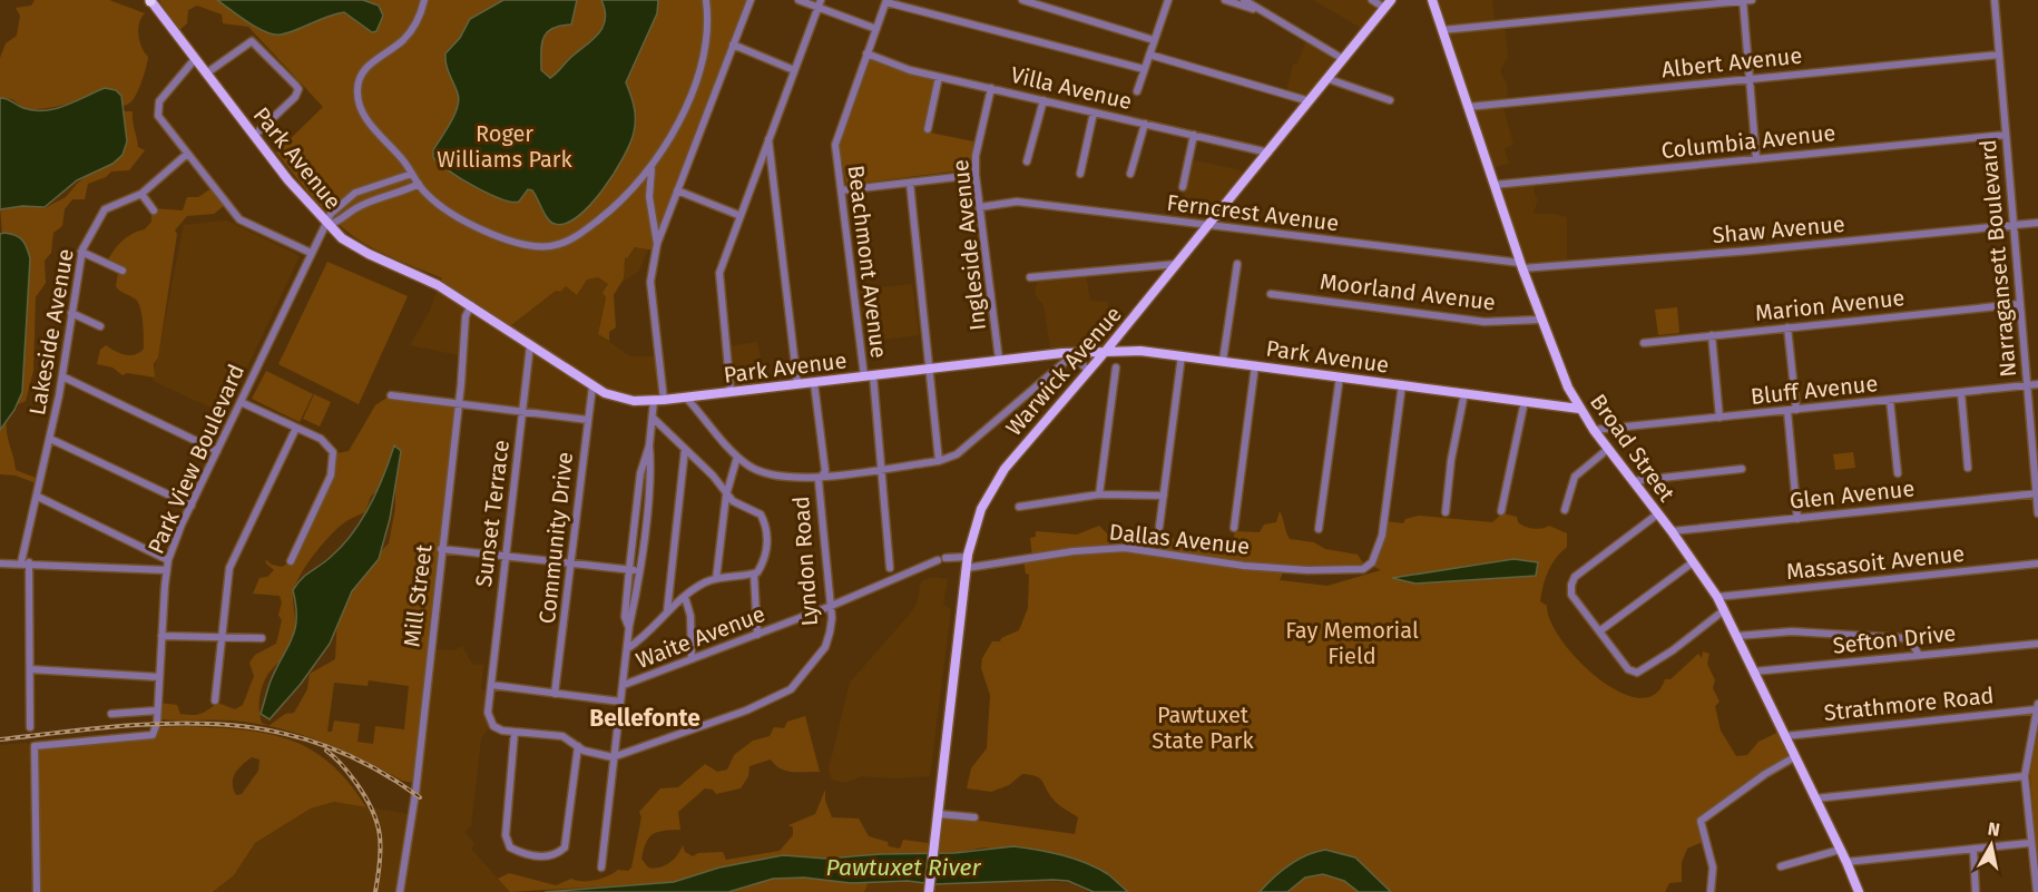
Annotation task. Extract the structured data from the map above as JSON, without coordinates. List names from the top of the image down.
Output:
{
  "streets": {
    "main road": ["Park Avenue", "Warwick Avenue", "Broad Street"],
    "street": [
      "Albert Avenue",
      "Villa Avenue",
      "Columbia Avenue",
      "Ferncrest Avenue",
      "Shaw Avenue",
      "Ingleside Avenue",
      "Narragansett Boulevard",
      "Beachmont Avenue",
      "Moorland Avenue",
      "Marion Avenue",
      "Lakeside Avenue",
      "Bluff Avenue",
      "Park View Boulevard",
      "Glen Avenue",
      "Sunset Terrace",
      "Community Drive",
      "Dallas Avenue",
      "Lyndon Road",
      "Massasoit Avenue",
      "Mill Street",
      "Waite Avenue",
      "Sefton Drive",
      "Strathmore Road"
    ]
  },
  "crossings": [
    ["Albert Avenue", "Narragansett Boulevard"],
    ["Albert Avenue", "Broad Street"],
    ["Villa Avenue", "Ingleside Avenue"],
    ["Villa Avenue", "Beachmont Avenue"],
    ["Villa Avenue", "Warwick Avenue"],
    ["Columbia Avenue", "Narragansett Boulevard"],
    ["Columbia Avenue", "Broad Street"],
    ["Park Avenue", "Ingleside Avenue"],
    ["Park Avenue", "Beachmont Avenue"],
    ["Park Avenue", "Warwick Avenue"],
    ["Park Avenue", "Broad Street"],
    ["Park Avenue", "Park View Boulevard"],
    ["Park Avenue", "Sunset Terrace"],
    ["Park Avenue", "Community Drive"],
    ["Park Avenue", "Dallas Avenue"],
    ["Park Avenue", "Lyndon Road"],
    ["Park Avenue", "Mill Street"],
    ["Ferncrest Avenue", "Shaw Avenue"],
    ["Ferncrest Avenue", "Ingleside Avenue"],
    ["Ferncrest Avenue", "Warwick Avenue"],
    ["Ferncrest Avenue", "Broad Street"],
    ["Shaw Avenue", "Narragansett Boulevard"],
    ["Shaw Avenue", "Broad Street"],
    ["Narragansett Boulevard", "Marion Avenue"],
    ["Narragansett Boulevard", "Bluff Avenue"],
    ["Narragansett Boulevard", "Glen Avenue"],
    ["Moorland Avenue", "Broad Street"],
    ["Warwick Avenue", "Dallas Avenue"],
    ["Warwick Avenue", "Waite Avenue"],
    ["Bluff Avenue", "Broad Street"],
    ["Broad Street", "Glen Avenue"],
    ["Broad Street", "Massasoit Avenue"],
    ["Broad Street", "Sefton Drive"],
    ["Broad Street", "Strathmore Road"],
    ["Dallas Avenue", "Waite Avenue"],
    ["Lyndon Road", "Waite Avenue"]
  ],
  "districts": ["Bellefonte"],
  "water": ["Pawtuxet River"],
  "parks": ["Roger Williams Park", "Fay Memorial Field", "Pawtuxet State Park"],
  "north": "top"
}
